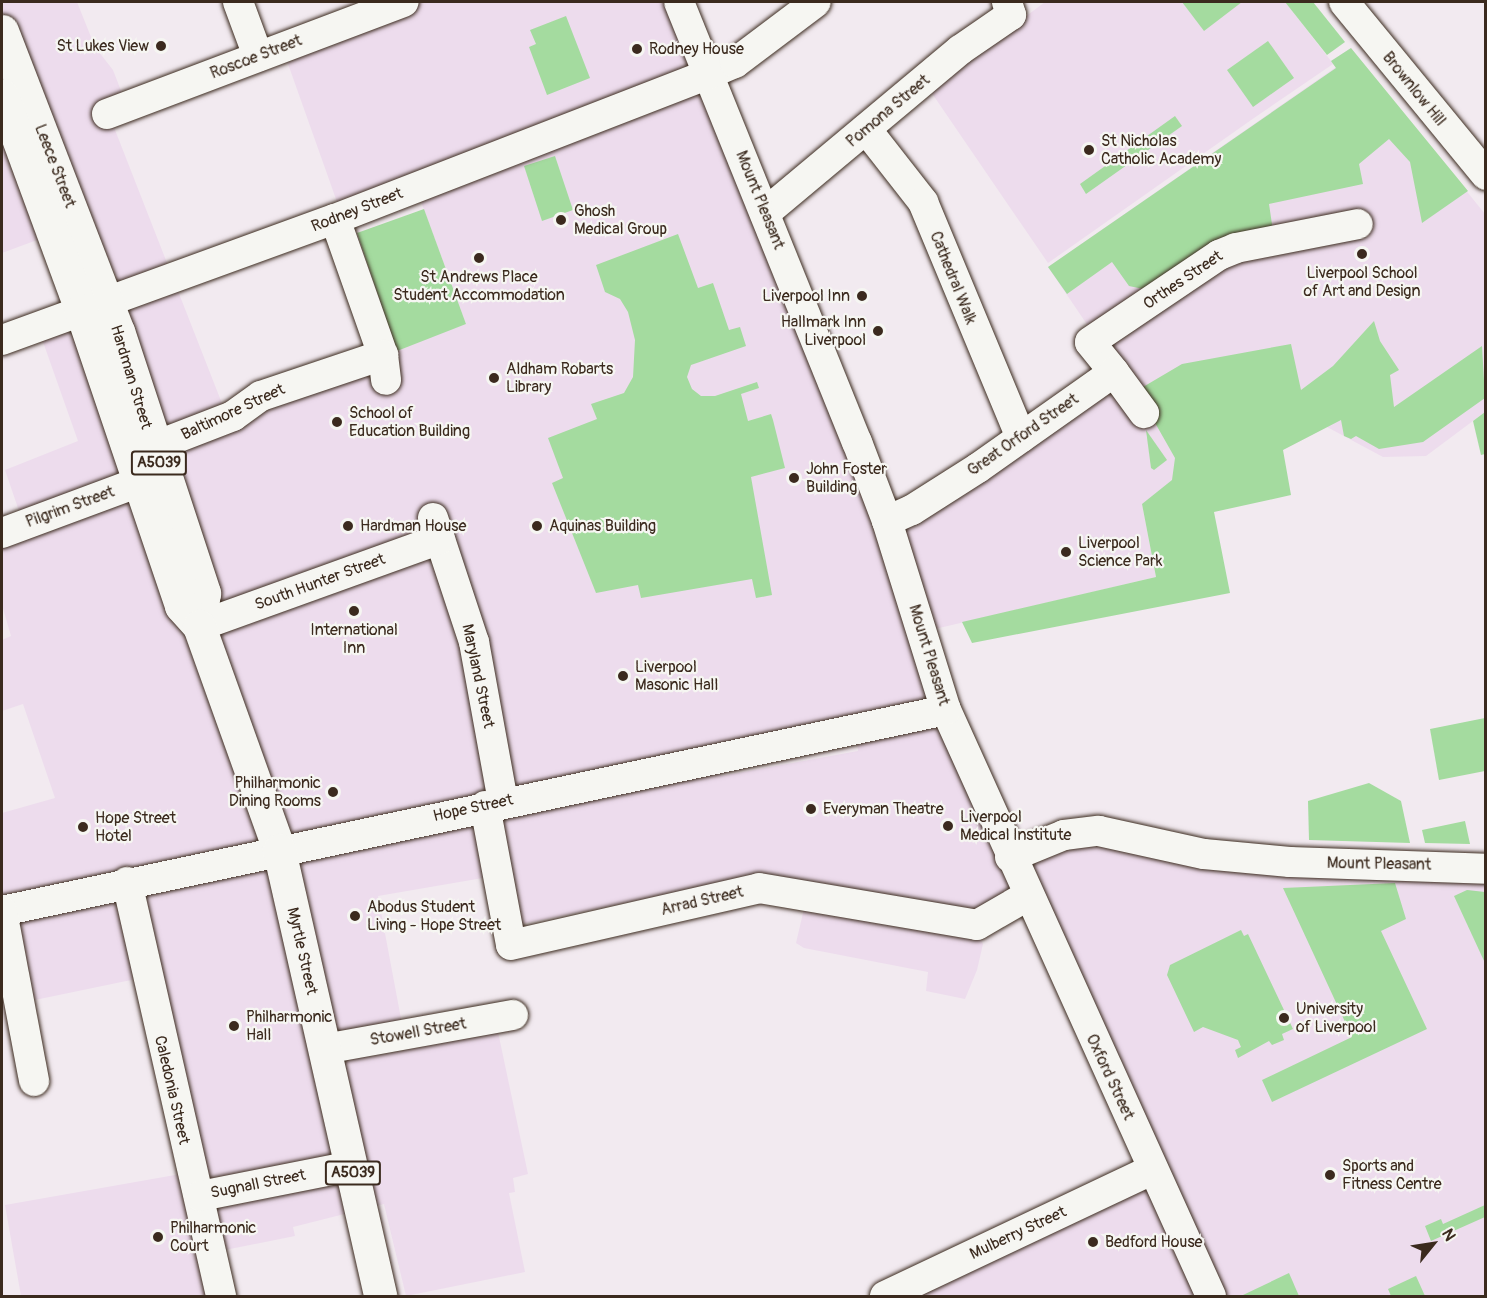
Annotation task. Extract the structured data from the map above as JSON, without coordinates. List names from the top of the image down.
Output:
{
  "streets": {
    "main road": [
      "Leece Street",
      "Hardman Street",
      "A5039",
      "Myrtle Street"
    ],
    "street": [
      "Roscoe Street",
      "Brownlow Hill",
      "Pomona Street",
      "Mount Pleasant",
      "Rodney Street",
      "Cathedral Walk",
      "Orthes Street",
      "Baltimore Street",
      "Great Orford Street",
      "Pilgrim Street",
      "South Hunter Street",
      "Maryland Street",
      "Hope Street",
      "Arrad Street",
      "Stowell Street",
      "Oxford Street",
      "Caledonia Street",
      "Sugnall Street",
      "Mulberry Street"
    ]
  },
  "crossings": [
    ["Pomona Street", "Mount Pleasant"],
    ["Pomona Street", "Cathedral Walk"],
    ["Leece Street", "Rodney Street"],
    ["Leece Street", "Hardman Street"],
    ["Mount Pleasant", "Rodney Street"],
    ["Mount Pleasant", "Great Orford Street"],
    ["Mount Pleasant", "Hope Street"],
    ["Mount Pleasant", "Oxford Street"],
    ["Rodney Street", "Hardman Street"],
    ["Rodney Street", "Baltimore Street"],
    ["Cathedral Walk", "Great Orford Street"],
    ["Orthes Street", "Great Orford Street"],
    ["Hardman Street", "Baltimore Street"],
    ["Hardman Street", "Pilgrim Street"],
    ["Hardman Street", "South Hunter Street"],
    ["Hardman Street", "Hope Street"],
    ["Hardman Street", "Myrtle Street"],
    ["South Hunter Street", "Maryland Street"],
    ["Maryland Street", "Hope Street"],
    ["Maryland Street", "Arrad Street"],
    ["Hope Street", "Arrad Street"],
    ["Hope Street", "Myrtle Street"],
    ["Hope Street", "Caledonia Street"],
    ["Arrad Street", "Oxford Street"],
    ["Myrtle Street", "Stowell Street"],
    ["Myrtle Street", "Sugnall Street"],
    ["Oxford Street", "Mulberry Street"],
    ["Caledonia Street", "Sugnall Street"]
  ],
  "places": [
    "St Lukes View",
    "Rodney House",
    "St Nicholas Catholic Academy",
    "Ghosh Medical Group",
    "Liverpool School of Art and Design",
    "St Andrews Place Student Accommodation",
    "Liverpool Inn",
    "Hallmark Inn Liverpool",
    "Aldham Robarts Library",
    "School of Education Building",
    "John Foster Building",
    "Hardman House",
    "Aquinas Building",
    "Liverpool Science Park",
    "International Inn",
    "Liverpool Masonic Hall",
    "Philharmonic Dining Rooms",
    "Everyman Theatre",
    "Liverpool Medical Institute",
    "Hope Street Hotel",
    "Abodus Student Living - Hope Street",
    "University of Liverpool",
    "Philharmonic Hall",
    "Sports and Fitness Centre",
    "Philharmonic Court",
    "Bedford House"
  ],
  "north": "top right"
}
